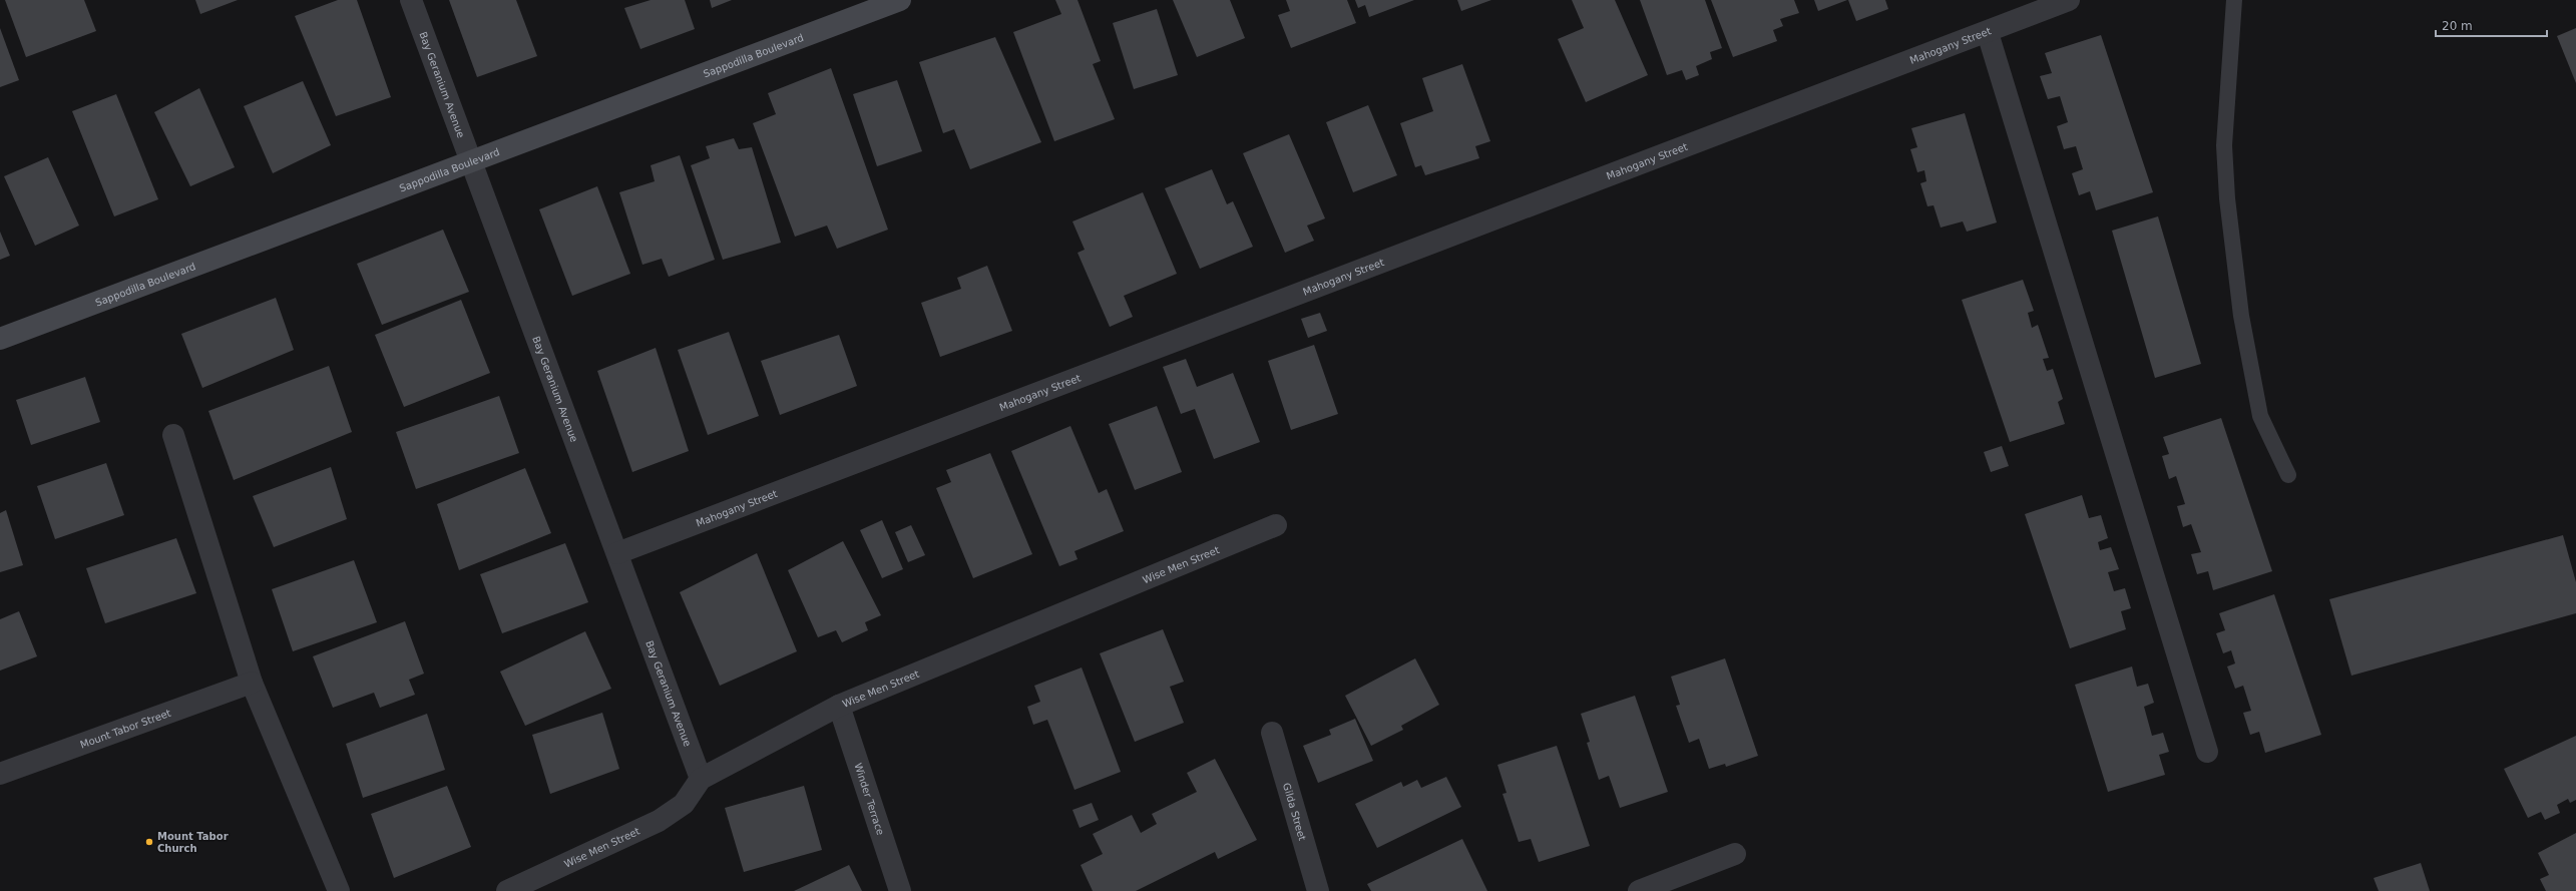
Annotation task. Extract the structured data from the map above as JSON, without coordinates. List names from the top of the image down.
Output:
{
  "streets": {
    "street": [
      "Mahogany Street",
      "Sappodilla Boulevard",
      "Bay Geranium Avenue",
      "Wise Men Street",
      "Mount Tabor Street",
      "Winder Terrace",
      "Gilda Street"
    ]
  },
  "crossings": [
    ["Mahogany Street", "Bay Geranium Avenue"],
    ["Sappodilla Boulevard", "Bay Geranium Avenue"],
    ["Bay Geranium Avenue", "Wise Men Street"],
    ["Wise Men Street", "Winder Terrace"]
  ],
  "places": ["Mount Tabor Church"],
  "scale_bar": "20 m"
}
